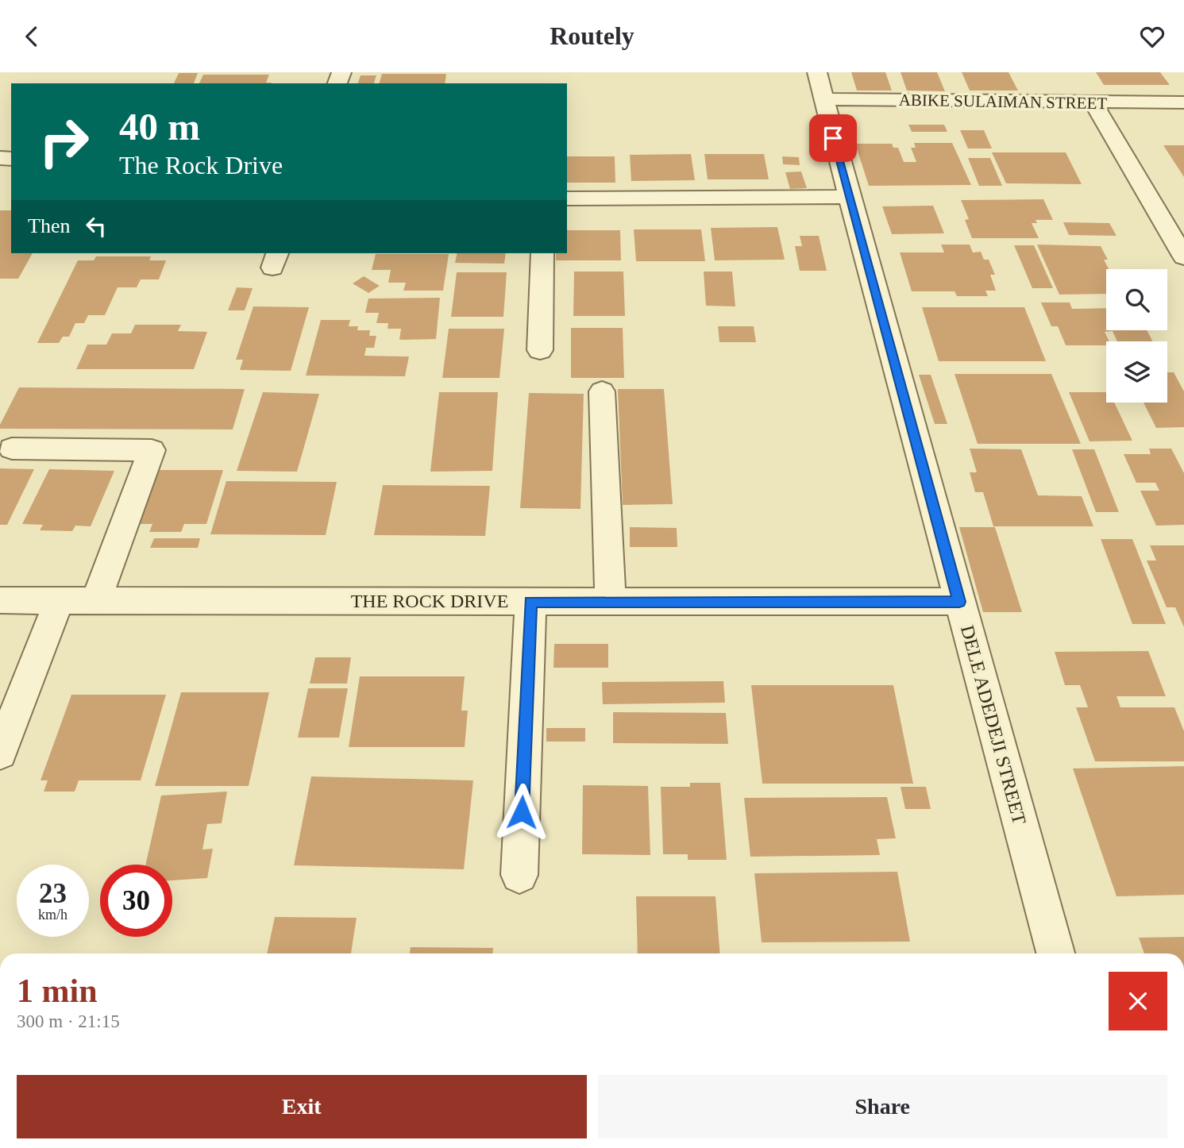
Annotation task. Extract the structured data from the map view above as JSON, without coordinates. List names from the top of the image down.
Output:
{
  "streets": {
    "street": ["ABIKE SULAIMAN STREET", "THE ROCK DRIVE", "DELE ADEDEJI STREET"]
  },
  "crossings": [
    ["ABIKE SULAIMAN STREET", "DELE ADEDEJI STREET"],
    ["THE ROCK DRIVE", "DELE ADEDEJI STREET"]
  ],
  "page": {
    "header": "Routely",
    "turn": ["40 m", "The Rock Drive"],
    "then": "Then",
    "speed": "23 km/h",
    "limit": "30",
    "heading": ["1 min", "300 m · 21:15"],
    "buttons": ["Exit", "Share"]
  }
}
